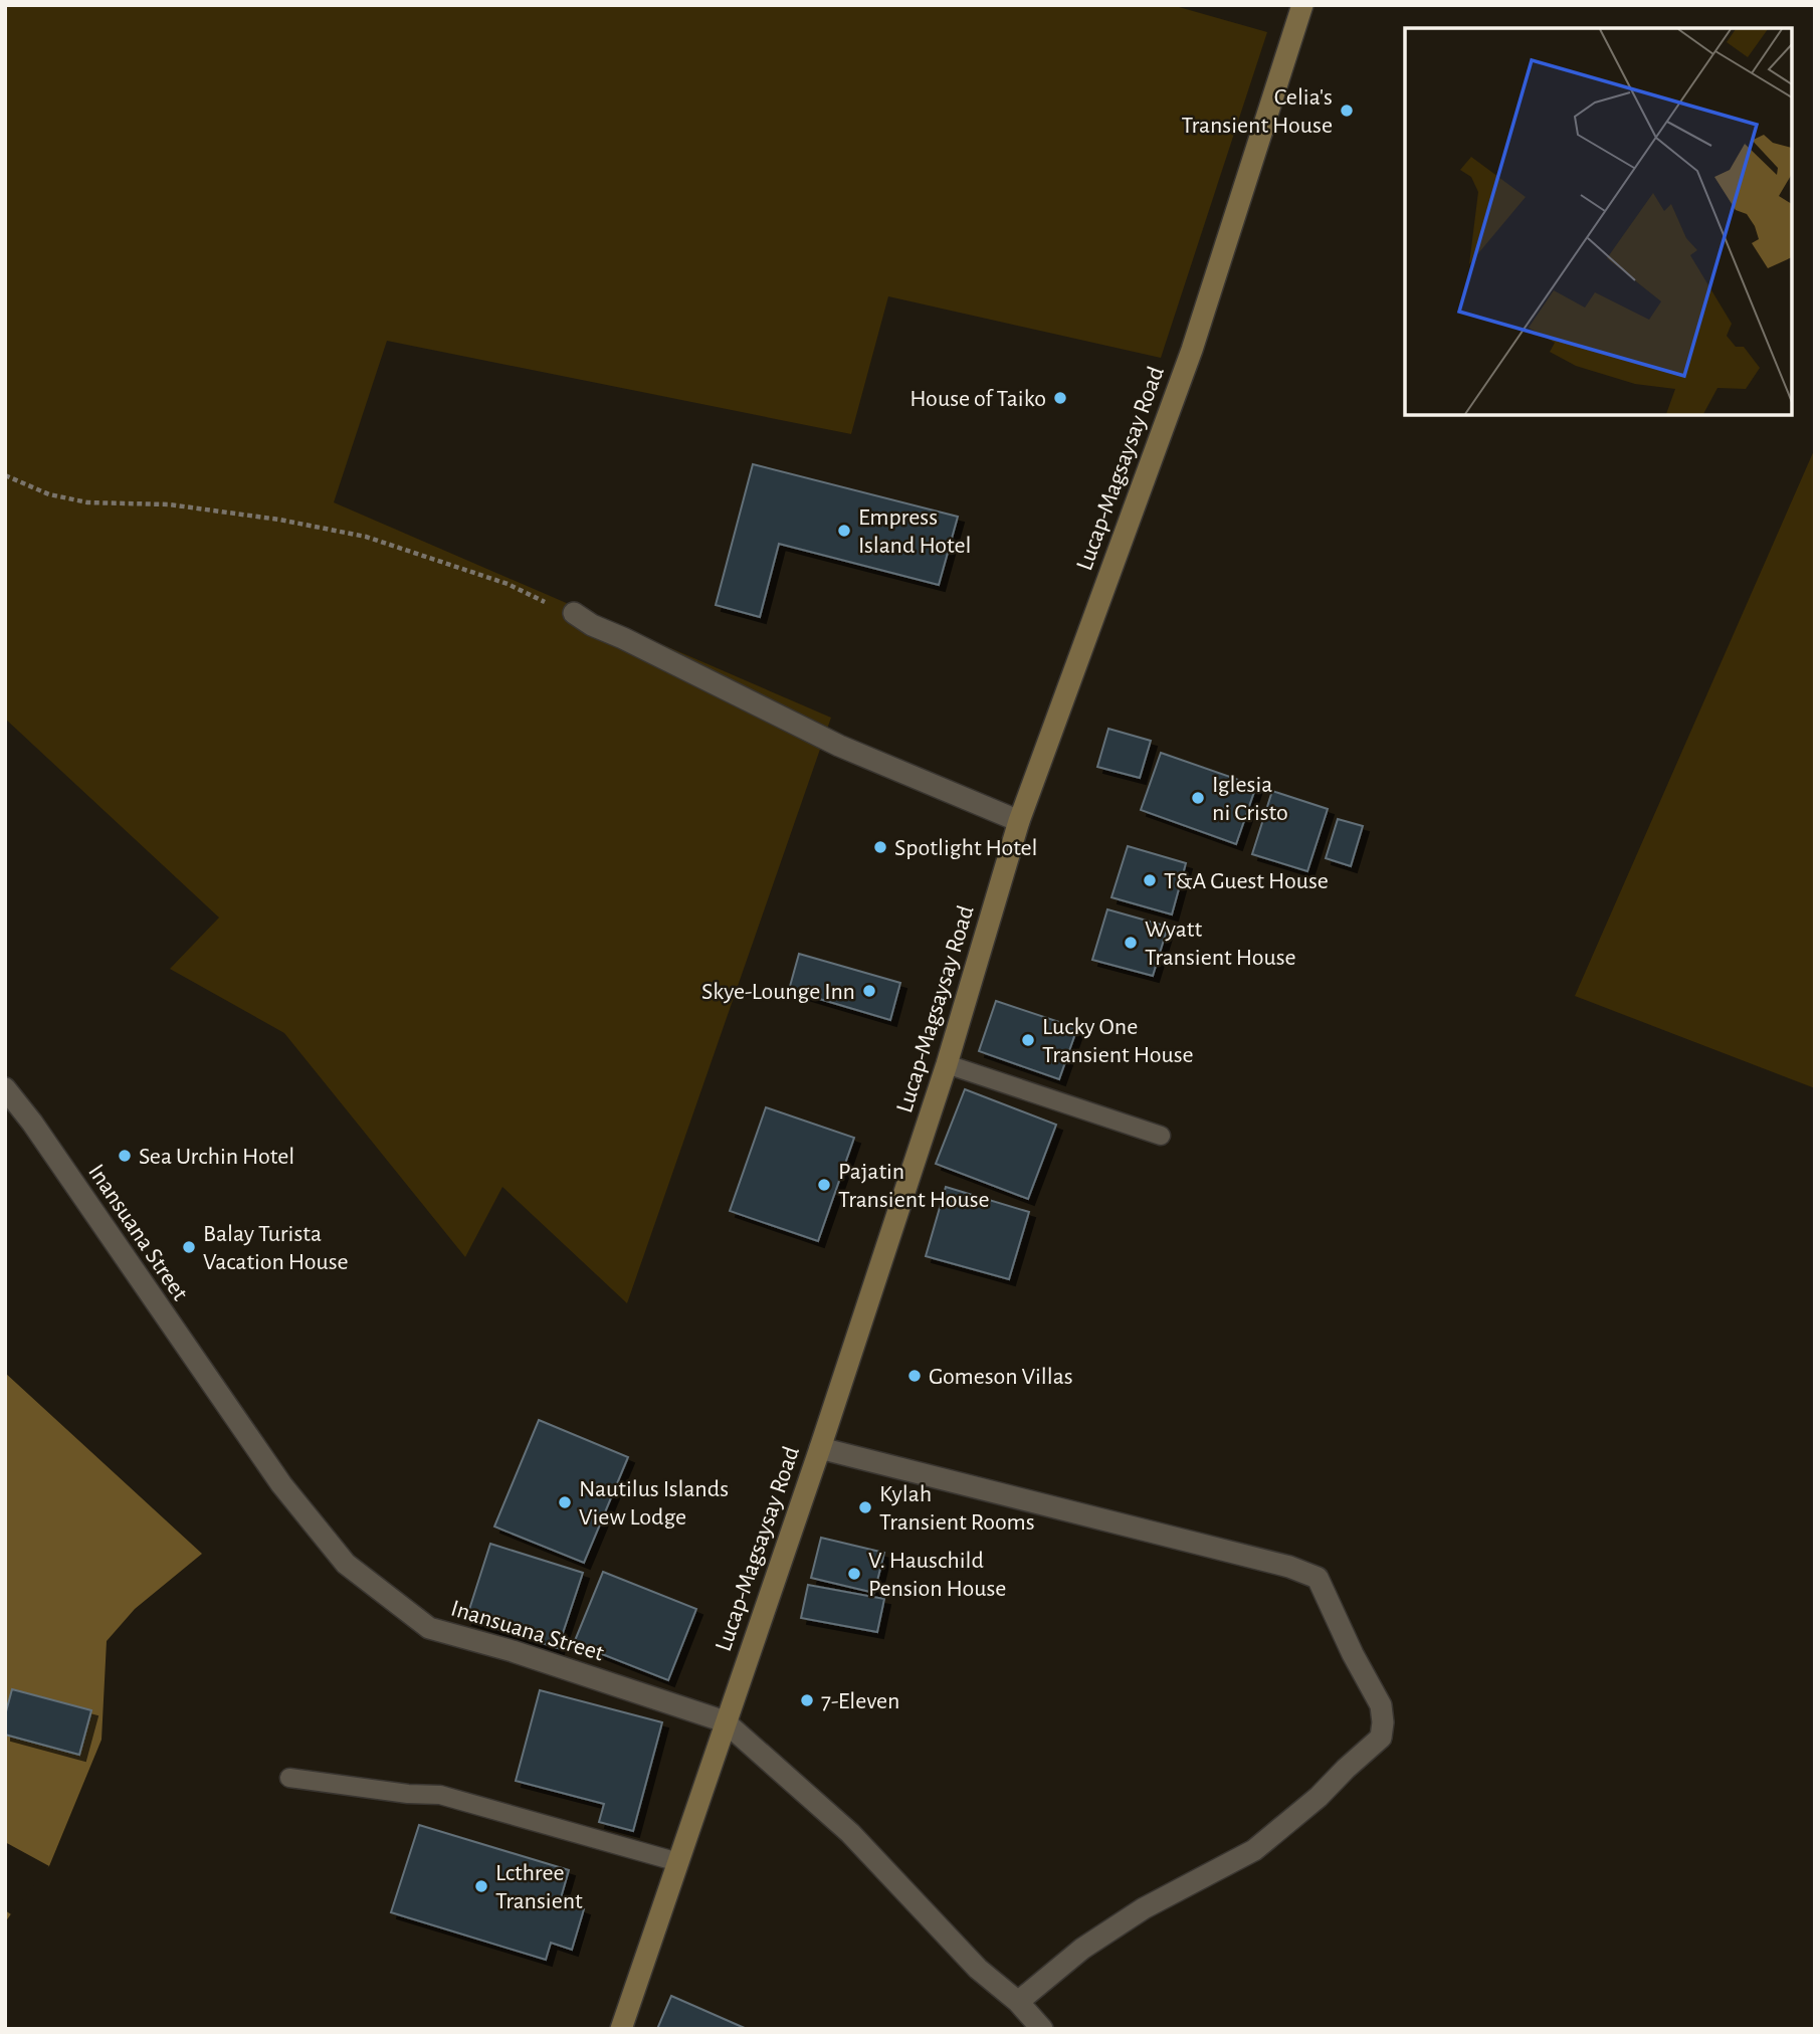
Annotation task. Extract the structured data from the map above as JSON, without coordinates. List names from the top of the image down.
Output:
{
  "streets": {
    "street": ["Lucap-Magsaysay Road", "Inansuana Street"]
  },
  "crossings": [
    ["Lucap-Magsaysay Road", "Inansuana Street"]
  ],
  "places": [
    "Celia's Transient House",
    "House of Taiko",
    "Empress Island Hotel",
    "Iglesia ni Cristo",
    "Spotlight Hotel",
    "T&A Guest House",
    "Wyatt Transient House",
    "Skye-Lounge Inn",
    "Lucky One Transient House",
    "Sea Urchin Hotel",
    "Pajatin Transient House",
    "Balay Turista Vacation House",
    "Gomeson Villas",
    "Nautilus Islands View Lodge",
    "Kylah Transient Rooms",
    "V. Hauschild Pension House",
    "7-Eleven",
    "Lcthree Transient"
  ]
}
